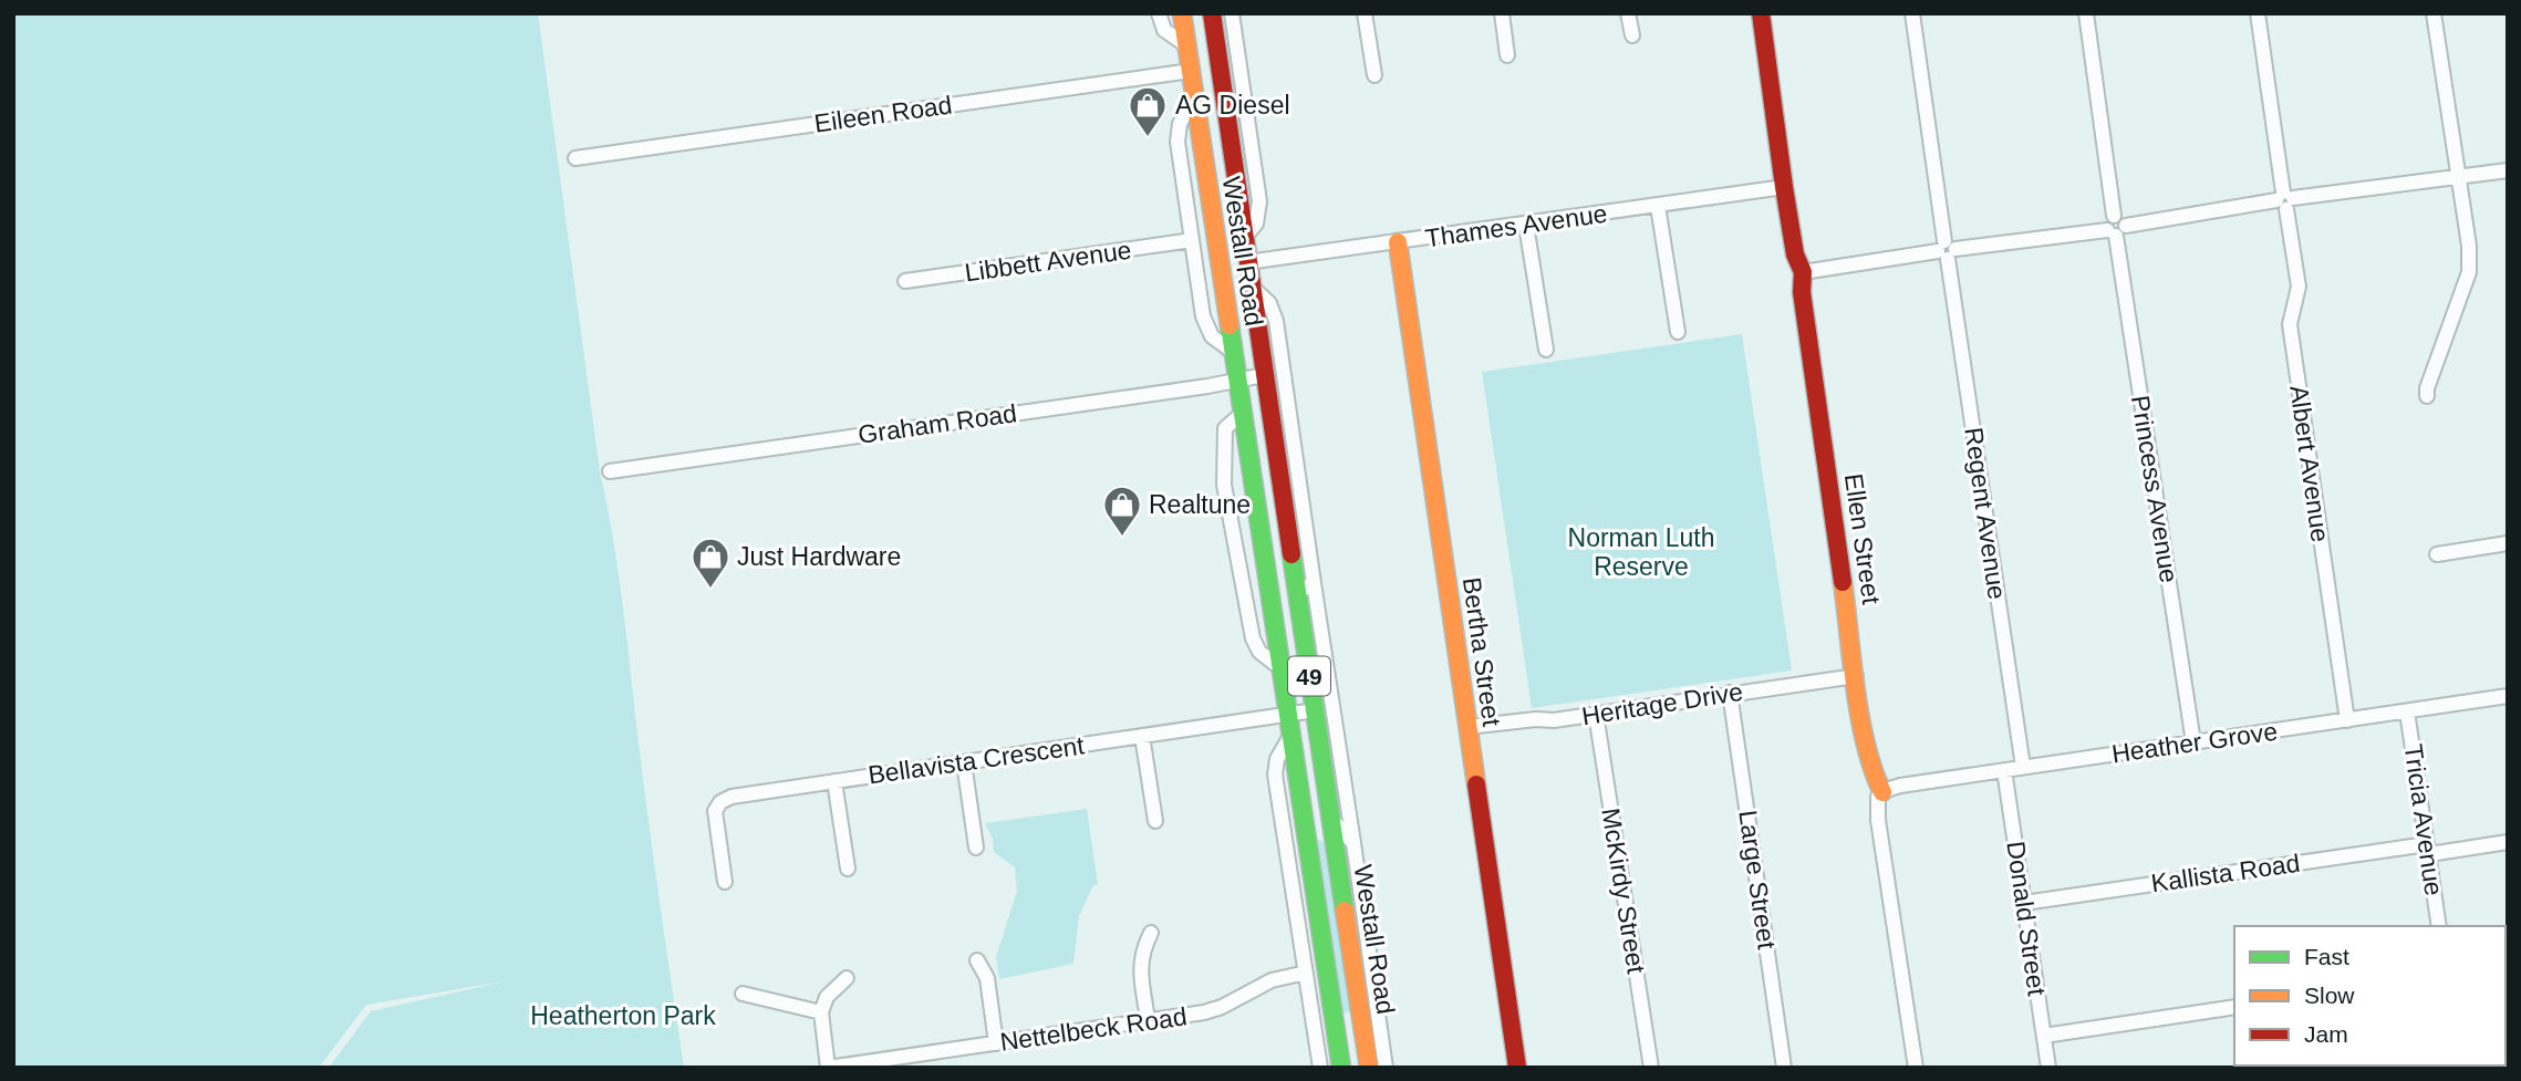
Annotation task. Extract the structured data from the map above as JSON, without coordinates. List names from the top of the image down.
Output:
{
  "streets": {
    "main road": [
      "Westall Road",
      "Ellen Street",
      "Bertha Street",
      "49"
    ],
    "street": [
      "Eileen Road",
      "Thames Avenue",
      "Libbett Avenue",
      "Graham Road",
      "Albert Avenue",
      "Princess Avenue",
      "Regent Avenue",
      "Heritage Drive",
      "Heather Grove",
      "Bellavista Crescent",
      "Tricia Avenue",
      "Kallista Road",
      "Large Street",
      "McKirdy Street",
      "Donald Street",
      "Nettelbeck Road"
    ]
  },
  "crossings": [
    ["Eileen Road", "Westall Road"],
    ["Thames Avenue", "Westall Road"],
    ["Thames Avenue", "Ellen Street"],
    ["Thames Avenue", "Bertha Street"],
    ["Westall Road", "Libbett Avenue"],
    ["Westall Road", "Graham Road"],
    ["Westall Road", "Bellavista Crescent"],
    ["Albert Avenue", "Heather Grove"],
    ["Princess Avenue", "Heather Grove"],
    ["Regent Avenue", "Heather Grove"],
    ["Ellen Street", "Heritage Drive"],
    ["Ellen Street", "Heather Grove"],
    ["Bertha Street", "Heritage Drive"],
    ["Heritage Drive", "Large Street"],
    ["Heritage Drive", "McKirdy Street"],
    ["Heather Grove", "Tricia Avenue"],
    ["Heather Grove", "Donald Street"],
    ["Tricia Avenue", "Kallista Road"],
    ["Kallista Road", "Donald Street"]
  ],
  "parks": ["Norman Luth Reserve", "Heatherton Park"],
  "places": {
    "shop": ["AG Diesel", "Realtune", "Just Hardware"]
  },
  "legend": ["Fast", "Slow", "Jam"]
}
